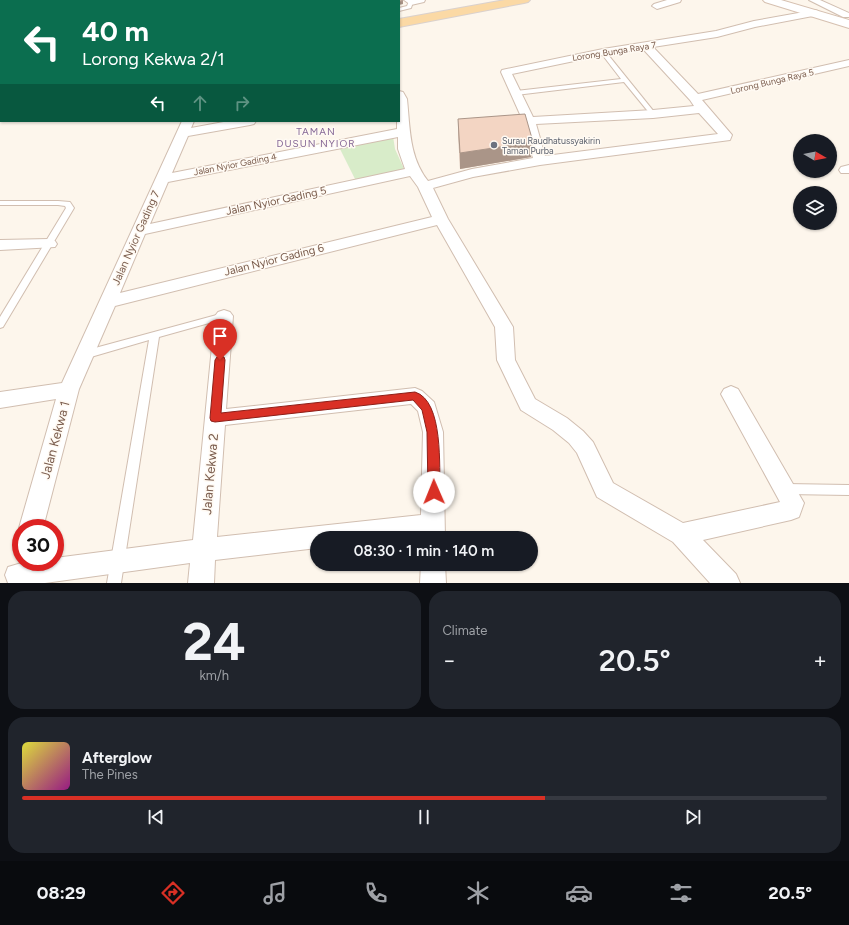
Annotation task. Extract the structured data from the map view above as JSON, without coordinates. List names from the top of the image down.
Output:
{
  "streets": {
    "street": [
      "Lorong Bunga Raya 7",
      "Lorong Bunga Raya 5",
      "Jalan Nyior Gading 4",
      "Jalan Nyior Gading 5",
      "Jalan Nyior Gading 7",
      "Jalan Nyior Gading 6",
      "Jalan Kekwa 1",
      "Jalan Kekwa 2"
    ]
  },
  "crossings": [
    ["Jalan Nyior Gading 4", "Jalan Nyior Gading 7"],
    ["Jalan Nyior Gading 5", "Jalan Nyior Gading 7"],
    ["Jalan Nyior Gading 7", "Jalan Nyior Gading 6"],
    ["Jalan Nyior Gading 7", "Jalan Kekwa 1"]
  ],
  "districts": ["TAMAN DUSUN NYIOR"],
  "places": ["Surau Raudhatussyakirin Taman Purba"],
  "north": "right",
  "page": {
    "turn": ["40 m", "Lorong Kekwa 2/1"],
    "limit": "30",
    "trip": "08:30 · 1 min · 140 m",
    "tile": [
      ["24", "km/h"],
      "Climate"
    ],
    "heat": ["−", "20.5°", "+"],
    "song": ["Afterglow", "The Pines"],
    "tabs": ["08:29", "20.5°"]
  }
}
